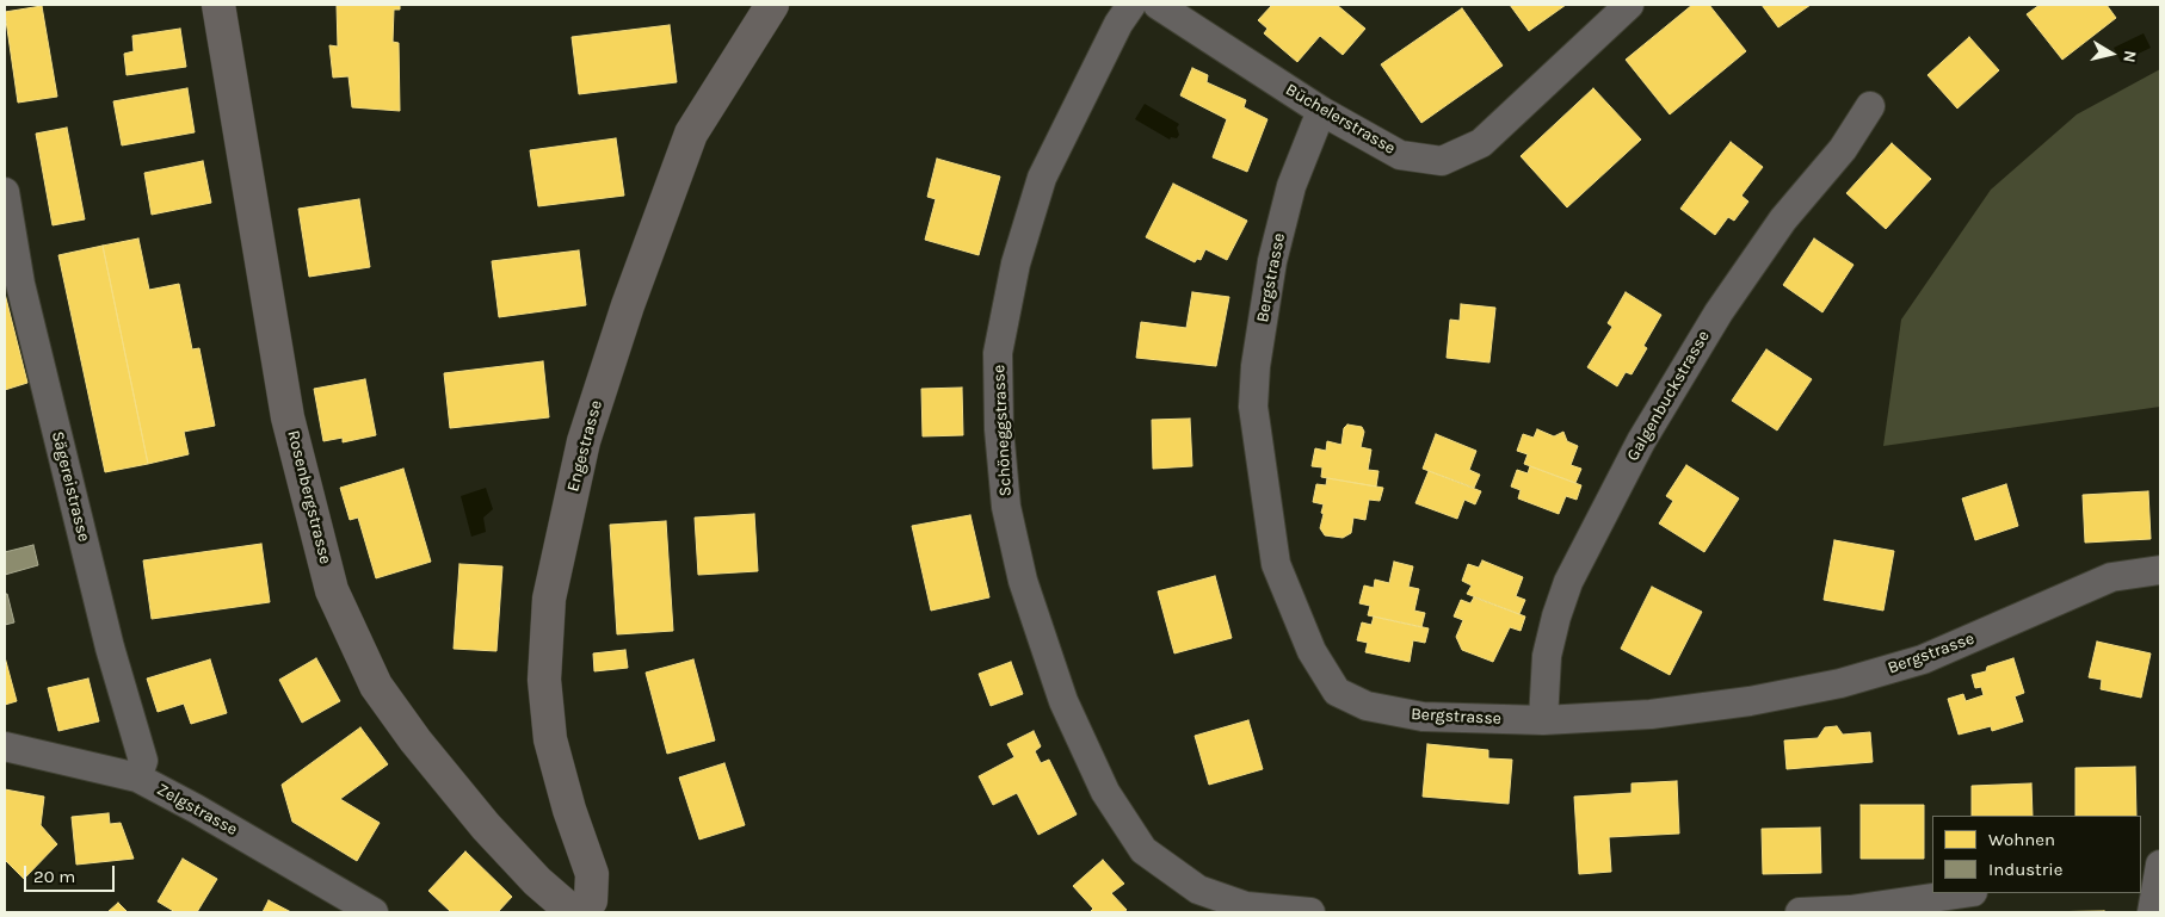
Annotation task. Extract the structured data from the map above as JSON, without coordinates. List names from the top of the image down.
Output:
{
  "streets": {
    "street": [
      "Büchelerstrasse",
      "Bergstrasse",
      "Galgenbuckstrasse",
      "Schöneggstrasse",
      "Engestrasse",
      "Sägereistrasse",
      "Rosenbergstrasse",
      "Zelgstrasse"
    ]
  },
  "crossings": [
    ["Büchelerstrasse", "Bergstrasse"],
    ["Bergstrasse", "Galgenbuckstrasse"],
    ["Sägereistrasse", "Zelgstrasse"]
  ],
  "legend": ["Wohnen", "Industrie"],
  "scale_bar": "20 m",
  "north": "right"
}
